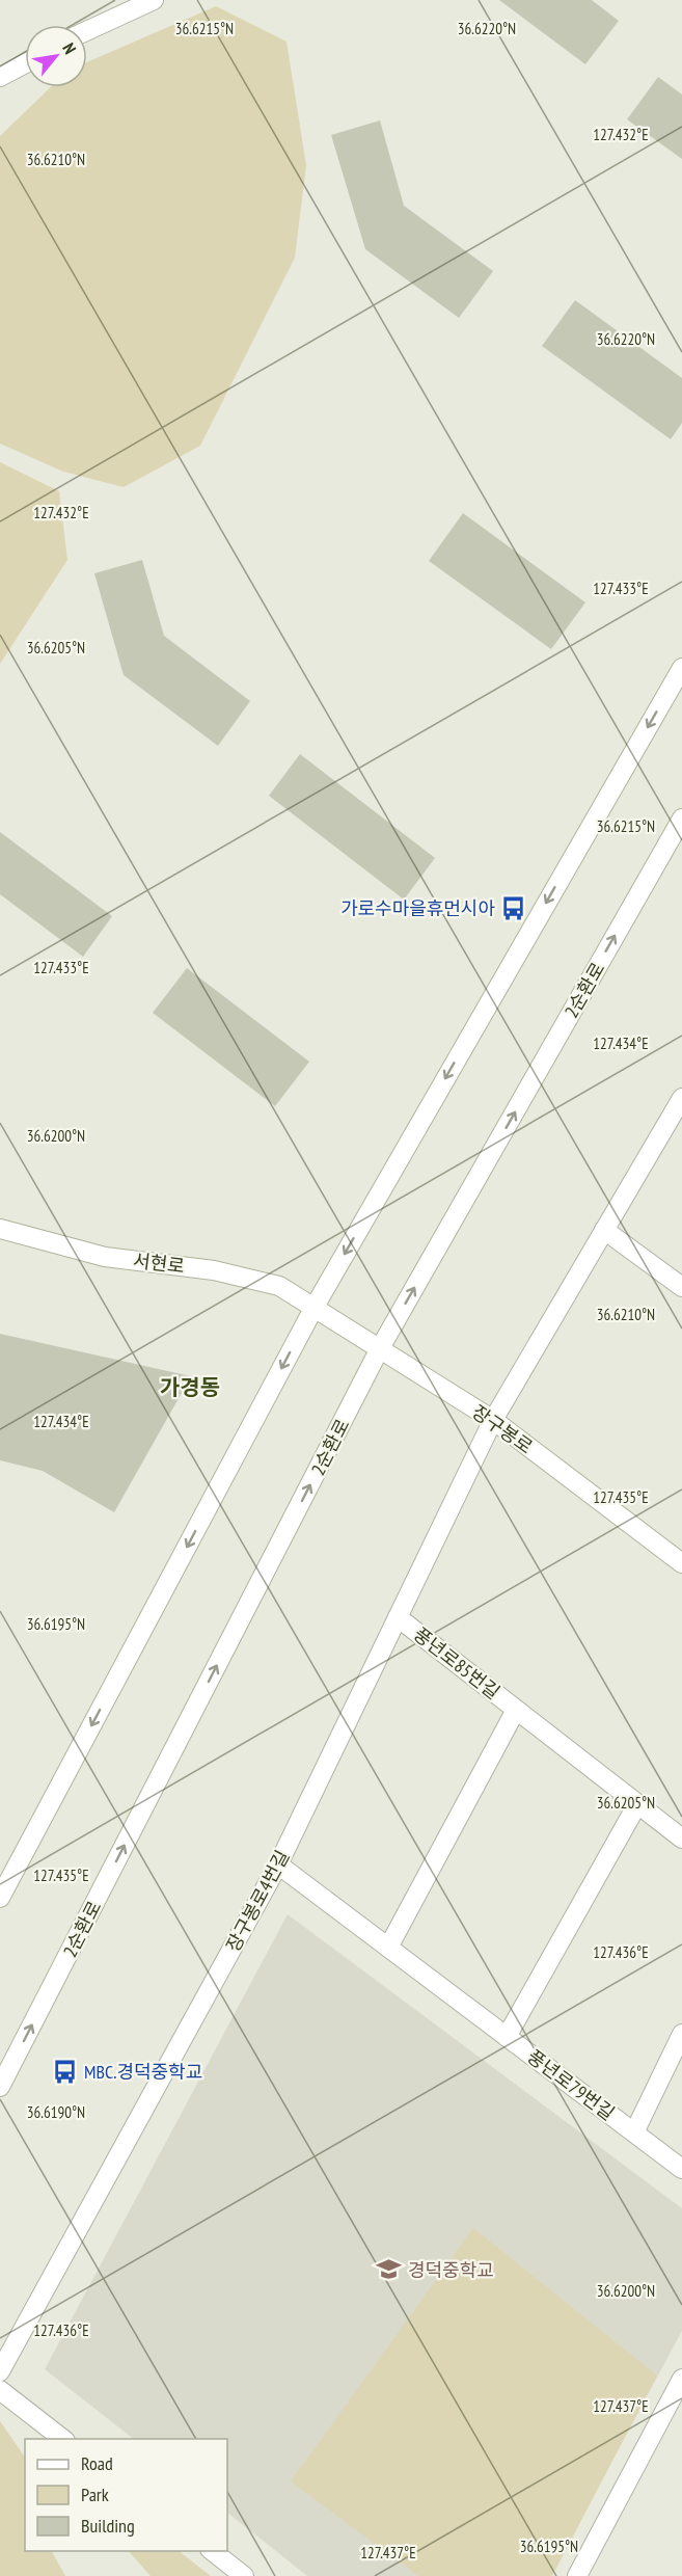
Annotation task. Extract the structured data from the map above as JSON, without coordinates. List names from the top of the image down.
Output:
{
  "streets": {
    "street": [
      "2순환로",
      "서현로",
      "장구봉로",
      "풍년로85번길",
      "장구봉로4번길",
      "풍년로79번길"
    ]
  },
  "crossings": [
    ["2순환로", "장구봉로"],
    ["서현로", "장구봉로"],
    ["장구봉로", "장구봉로4번길"],
    ["풍년로85번길", "장구봉로4번길"],
    ["풍년로85번길", "풍년로79번길"],
    ["장구봉로4번길", "풍년로79번길"]
  ],
  "districts": ["가경동"],
  "places": {
    "bus stop": ["가로수마을휴먼시아", "MBC.경덕중학교"],
    "school or university": ["경덕중학교"]
  },
  "legend": ["Road", "Park", "Building"],
  "north": "top right",
  "coordinates": [
    "36.6215°N",
    "36.6220°N",
    "127.432°E",
    "36.6210°N",
    "127.433°E",
    "36.6205°N",
    "127.434°E",
    "36.6200°N",
    "127.435°E",
    "36.6195°N",
    "127.436°E",
    "36.6190°N",
    "127.437°E"
  ]
}
